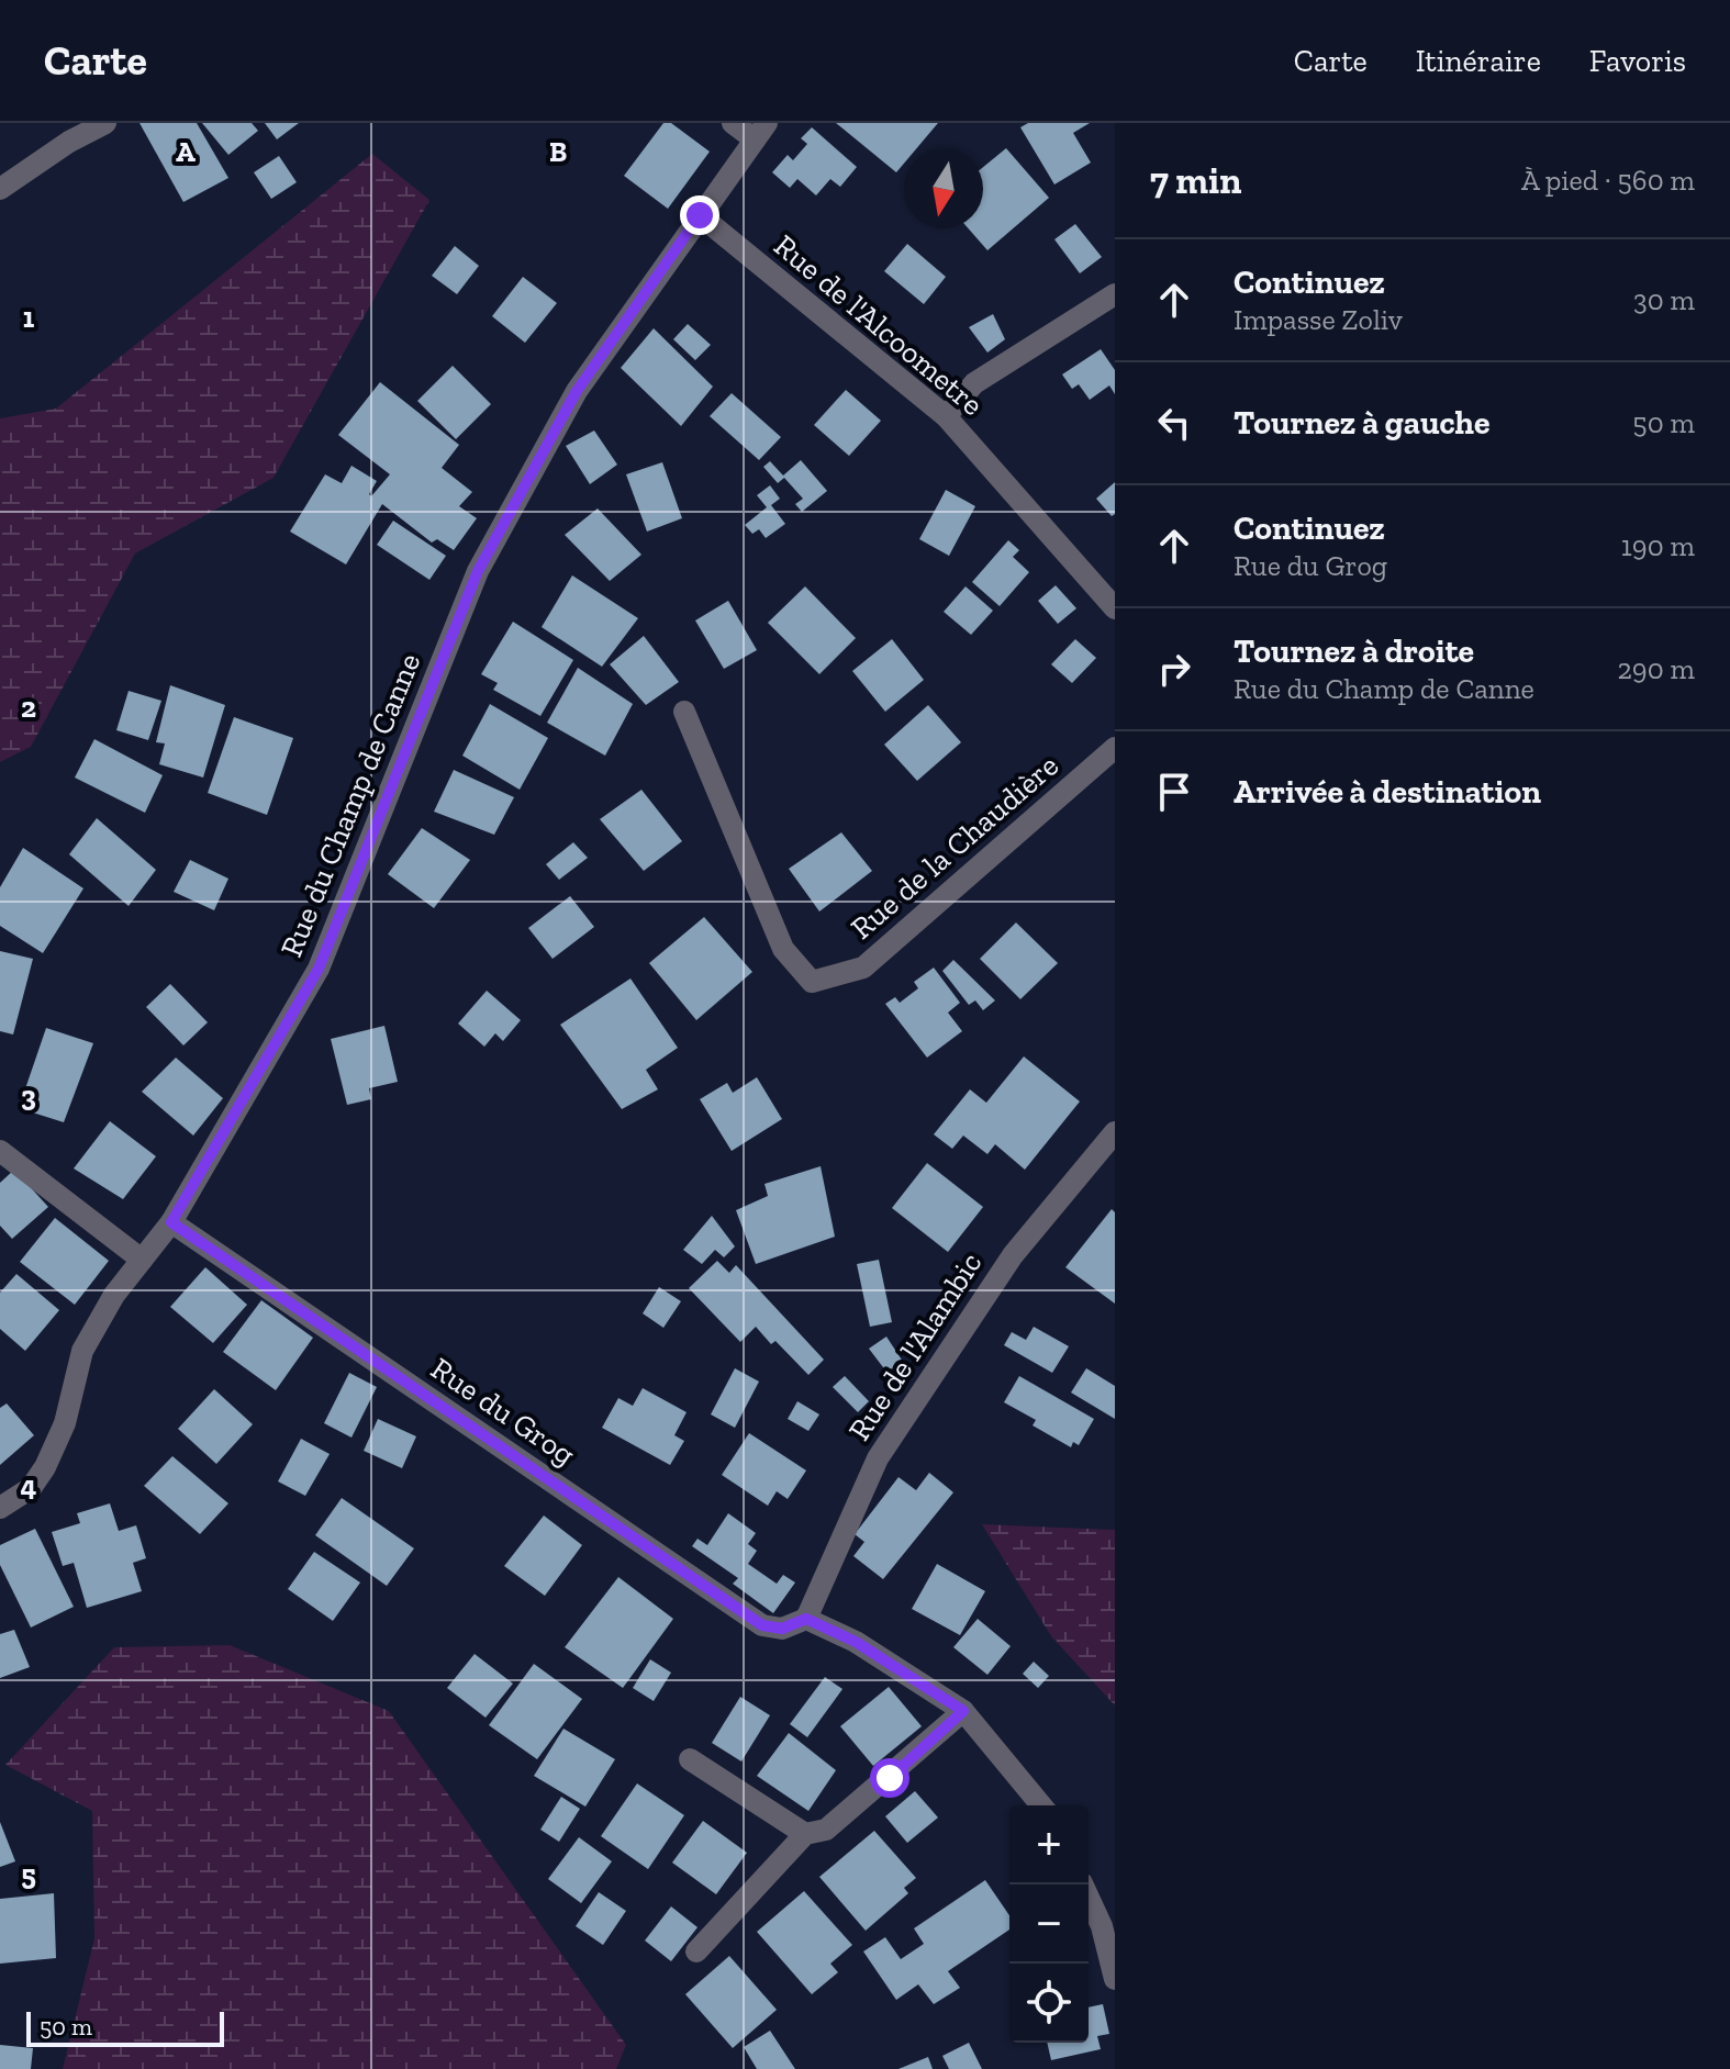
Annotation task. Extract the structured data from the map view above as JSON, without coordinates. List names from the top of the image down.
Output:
{
  "streets": {
    "street": [
      "Rue de l'Alcoometre",
      "Rue du Champ de Canne",
      "Rue de la Chaudière",
      "Rue de l'Alambic",
      "Rue du Grog"
    ]
  },
  "crossings": [
    ["Rue de l'Alcoometre", "Rue du Champ de Canne"],
    ["Rue du Champ de Canne", "Rue du Grog"],
    ["Rue de l'Alambic", "Rue du Grog"]
  ],
  "scale_bar": "50 m",
  "north": "bottom",
  "page": {
    "header": "Carte",
    "nav": ["Carte", "Itinéraire", "Favoris"],
    "heading": ["7 min", "À pied · 560 m"],
    "list": [
      ["Continuez", "Impasse Zoliv", "30 m"],
      ["Tournez à gauche", "50 m"],
      ["Continuez", "Rue du Grog", "190 m"],
      ["Tournez à droite", "Rue du Champ de Canne", "290 m"],
      "Arrivée à destination"
    ],
    "map_buttons": ["+", "−"],
    "scale": "50 m"
  },
  "grid": {
    "columns": ["A", "B"],
    "rows": [
      "1",
      "2",
      "3",
      "4",
      "5"
    ]
  }
}
